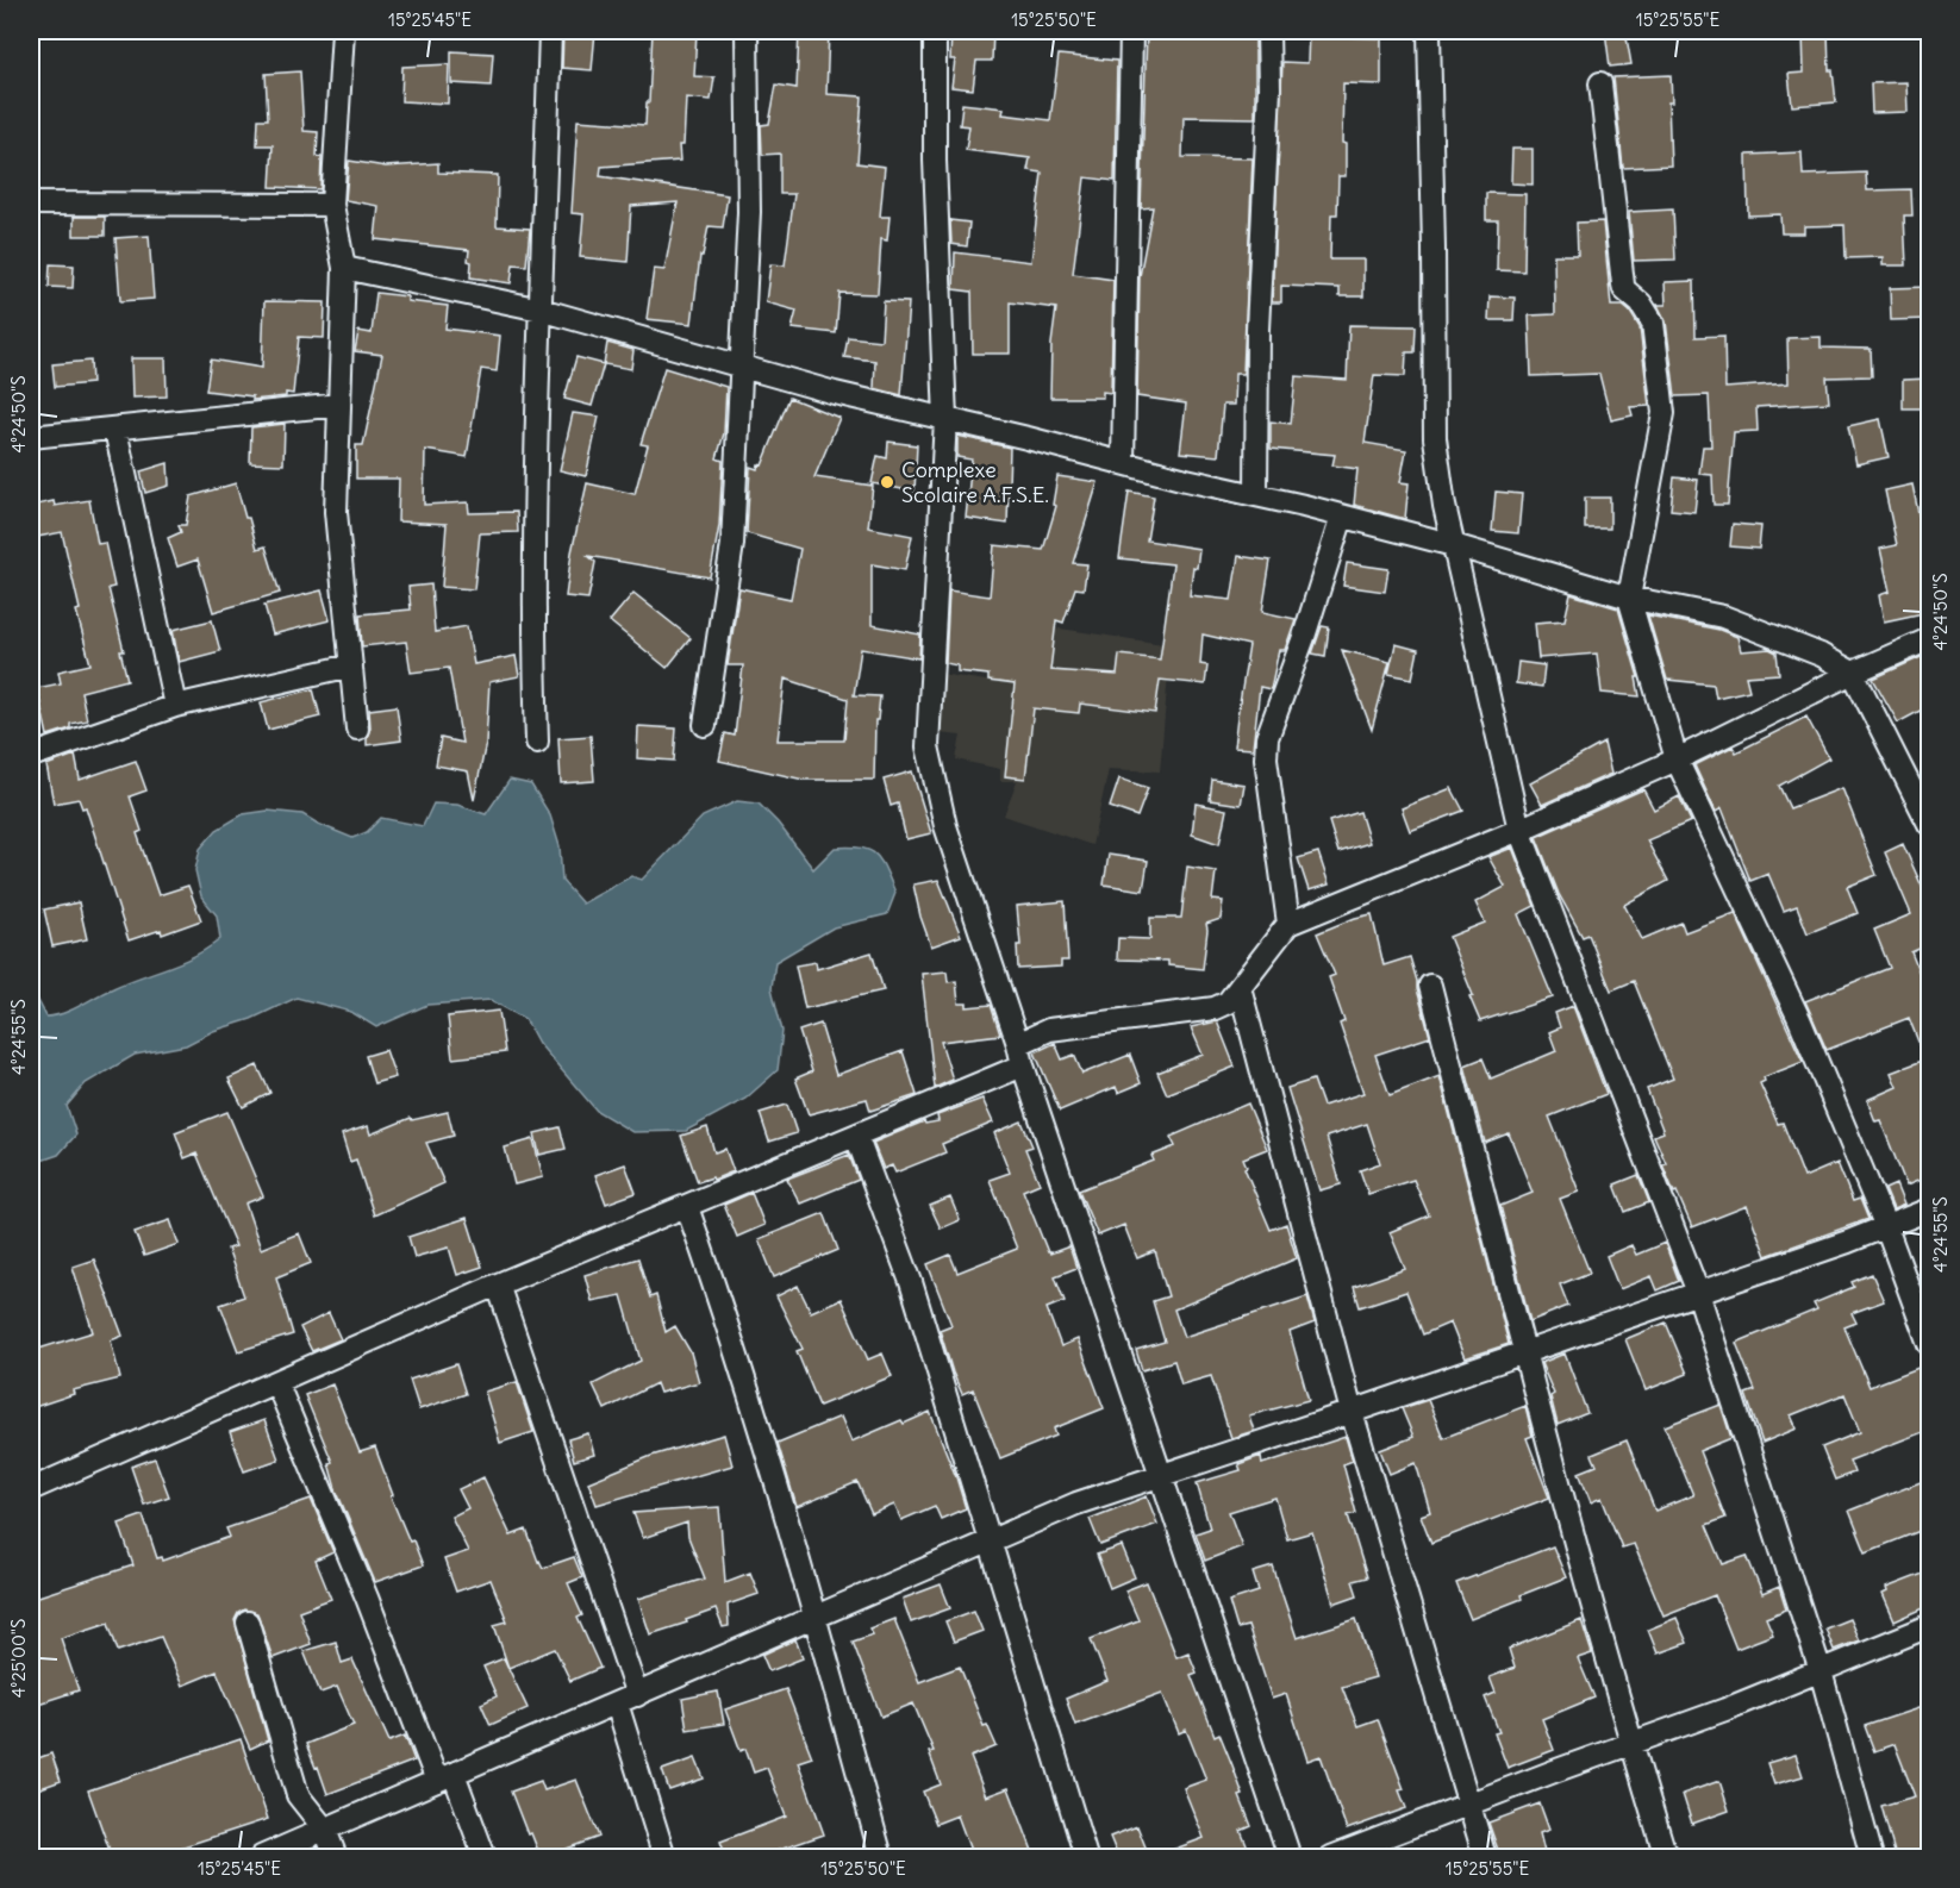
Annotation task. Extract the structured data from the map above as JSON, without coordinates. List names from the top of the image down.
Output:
{
  "places": ["Complexe Scolaire A.F.S.E."],
  "coordinates": [
    "15°25'45\"E",
    "15°25'50\"E",
    "15°25'55\"E",
    "4°24'50\"S",
    "4°24'55\"S",
    "4°25'00\"S"
  ]
}
